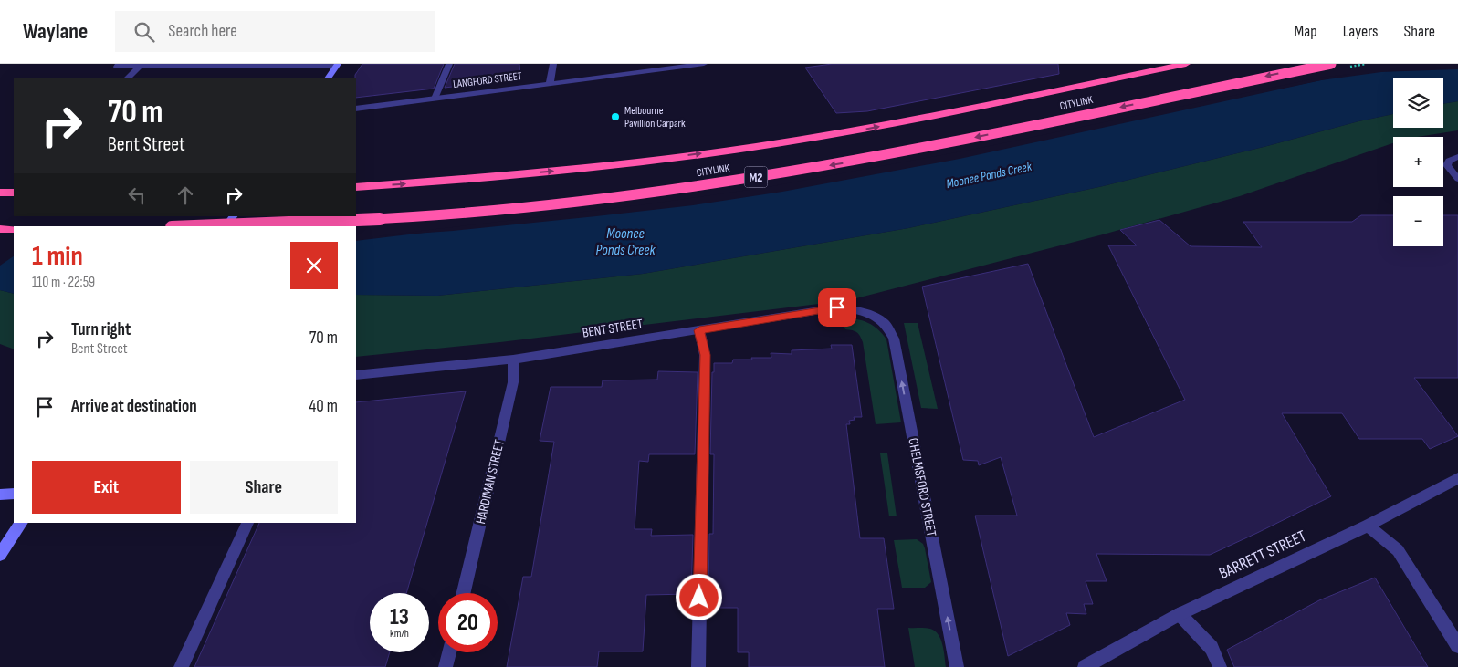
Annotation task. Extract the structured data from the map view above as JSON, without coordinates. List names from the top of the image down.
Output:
{
  "streets": {
    "highway": ["CITYLINK", "M2"],
    "street": [
      "LANGFORD STREET",
      "BENT STREET",
      "HARDIMAN STREET",
      "CHELMSFORD STREET",
      "BARRETT STREET"
    ]
  },
  "crossings": [
    ["BENT STREET", "HARDIMAN STREET"],
    ["BENT STREET", "CHELMSFORD STREET"]
  ],
  "one_way": ["CHELMSFORD STREET"],
  "water": ["Moonee Ponds Creek"],
  "places": ["Melbourne Pavillion Carpark"],
  "page": {
    "header": "Waylane",
    "search": "Search here",
    "nav": ["Map", "Layers", "Share"],
    "map_buttons": ["+", "−"],
    "turn": ["70 m", "Bent Street"],
    "heading": ["1 min", "110 m · 22:59"],
    "list": [
      {
        "name": "Turn right",
        "note": "Bent Street",
        "value": "70 m"
      },
      {
        "name": "Arrive at destination",
        "value": "40 m"
      }
    ],
    "buttons": ["Exit", "Share"],
    "speed": "13 km/h",
    "limit": "20"
  }
}
